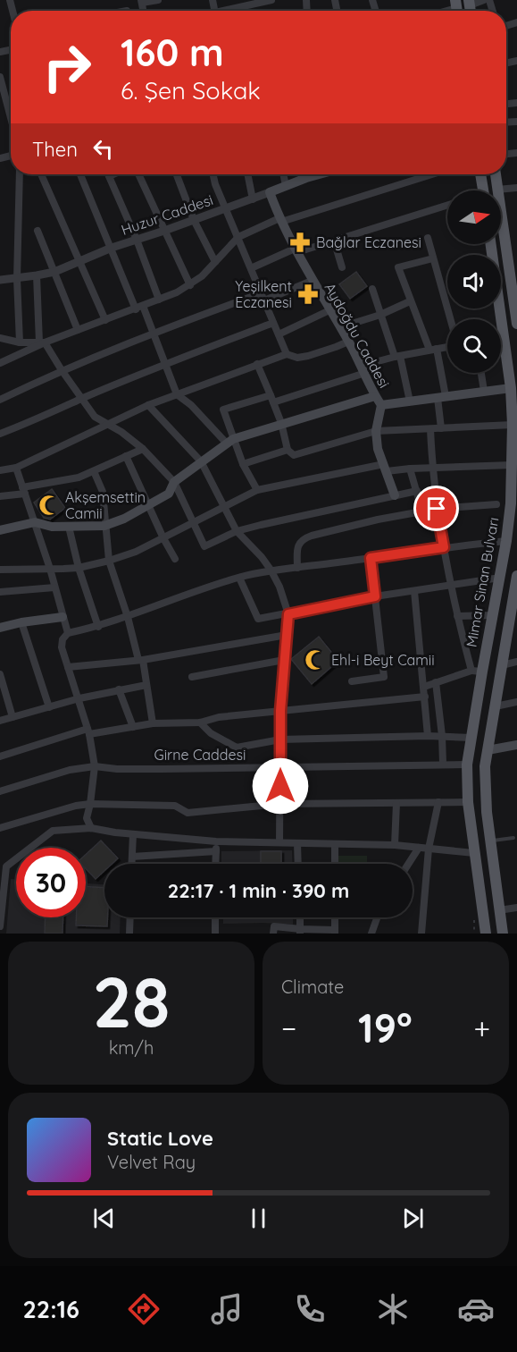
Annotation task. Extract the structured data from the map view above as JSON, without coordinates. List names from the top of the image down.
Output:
{
  "streets": {
    "main road": ["Huzur Caddesi", "Aydoğdu Caddesi", "Mimar Sinan Bulvarı"],
    "street": ["Girne Caddesi"]
  },
  "crossings": [
    ["Huzur Caddesi", "Aydoğdu Caddesi"],
    ["Mimar Sinan Bulvarı", "Girne Caddesi"]
  ],
  "places": {
    "pharmacy": ["Bağlar Eczanesi", "Yeşilkent Eczanesi"],
    "mosque": ["Akşemsettin Camii", "Ehl-i Beyt Camii"]
  },
  "north": "right",
  "page": {
    "turn": ["160 m", "6. Şen Sokak"],
    "then": "Then",
    "limit": "30",
    "trip": "22:17 · 1 min · 390 m",
    "tile": [
      ["28", "km/h"],
      "Climate"
    ],
    "heat": ["−", "19°", "+"],
    "song": ["Static Love", "Velvet Ray"],
    "tabs": "22:16"
  }
}
